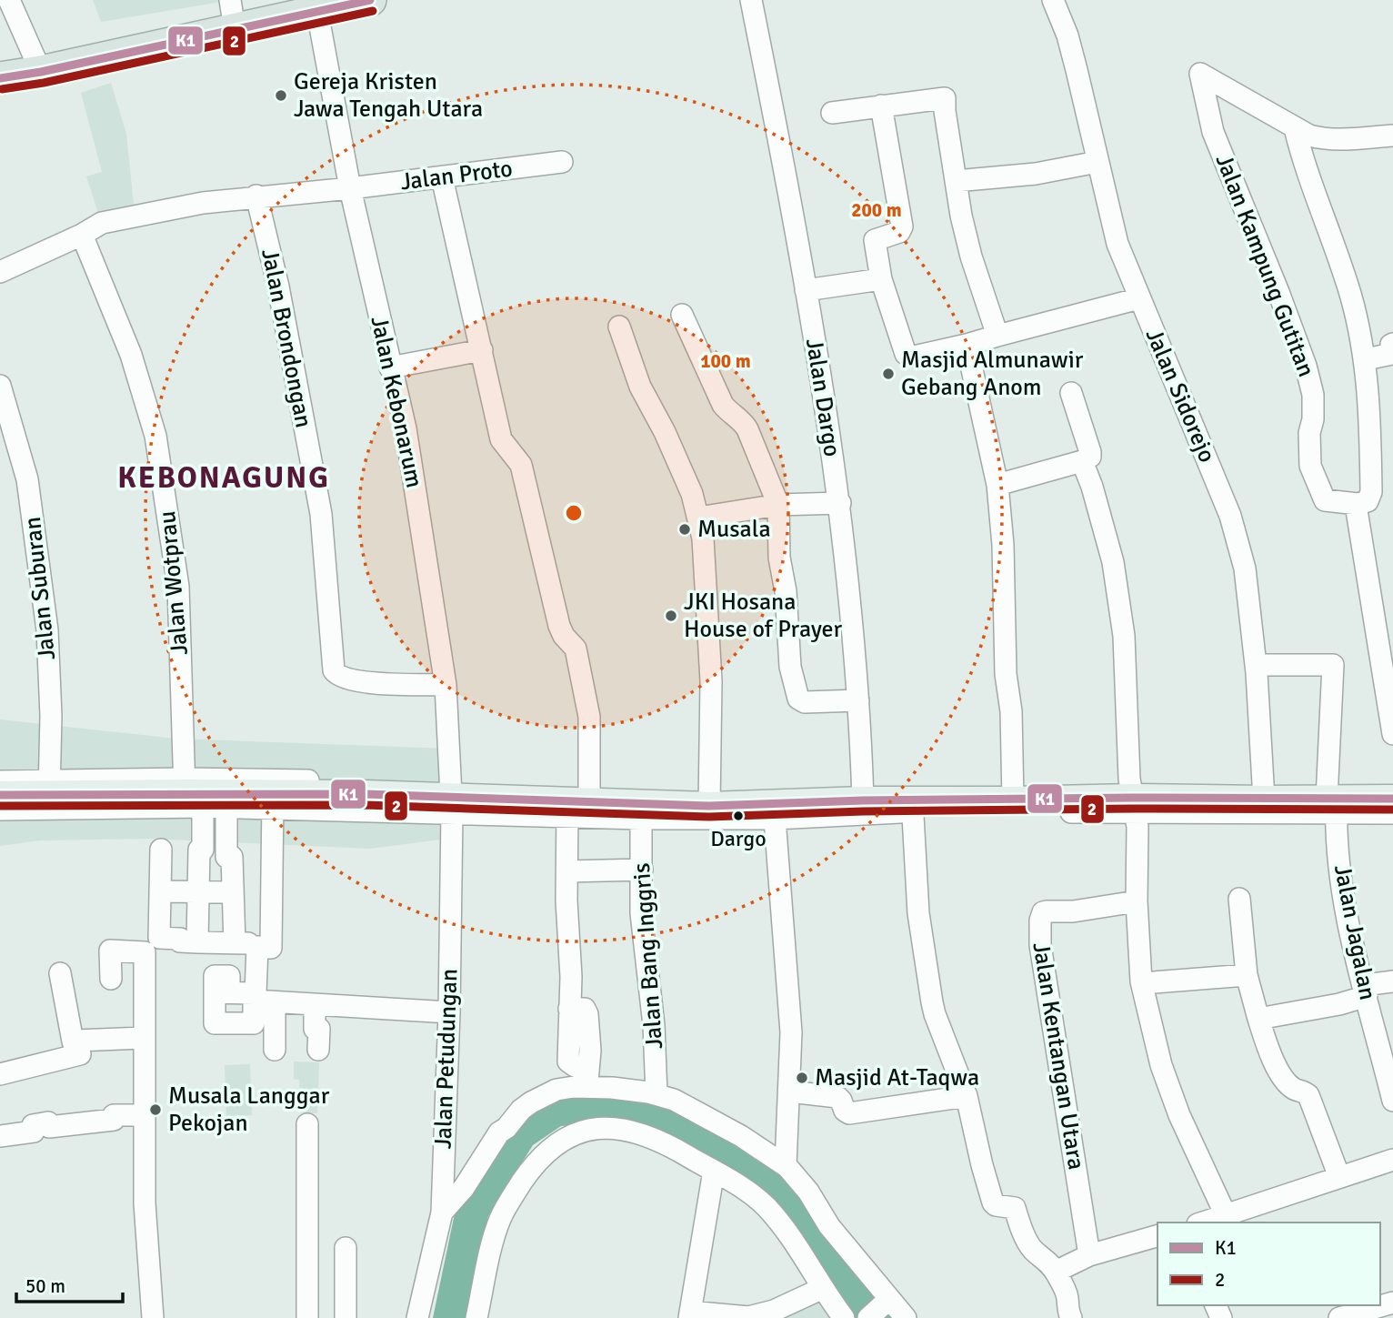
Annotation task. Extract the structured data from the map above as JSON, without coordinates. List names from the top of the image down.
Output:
{
  "streets": {
    "street": [
      "Jalan Proto",
      "Jalan Kampung Gutitan",
      "Jalan Brondongan",
      "Jalan Sidorejo",
      "Jalan Dargo",
      "Jalan Kebonarum",
      "Jalan Wotprau",
      "Jalan Suburan",
      "Jalan Jagalan",
      "Jalan Bang Inggris",
      "Jalan Kentangan Utara",
      "Jalan Petudungan"
    ]
  },
  "crossings": [
    ["Jalan Proto", "Jalan Brondongan"],
    ["Jalan Proto", "Jalan Kebonarum"],
    ["Jalan Proto", "Jalan Wotprau"],
    ["Jalan Brondongan", "Jalan Kebonarum"],
    ["Jalan Sidorejo", "Jalan Jagalan"],
    ["Jalan Kebonarum", "Jalan Petudungan"]
  ],
  "districts": ["KEBONAGUNG"],
  "places": [
    "Gereja Kristen Jawa Tengah Utara",
    "Masjid Almunawir Gebang Anom",
    "Musala",
    "JKI Hosana House of Prayer",
    "Dargo",
    "Masjid At-Taqwa",
    "Musala Langgar Pekojan"
  ],
  "lines": ["transit line K1", "transit line 2"],
  "legend": ["K1", "2"],
  "scale_bar": "50 m",
  "rings": ["200 m", "100 m"]
}
